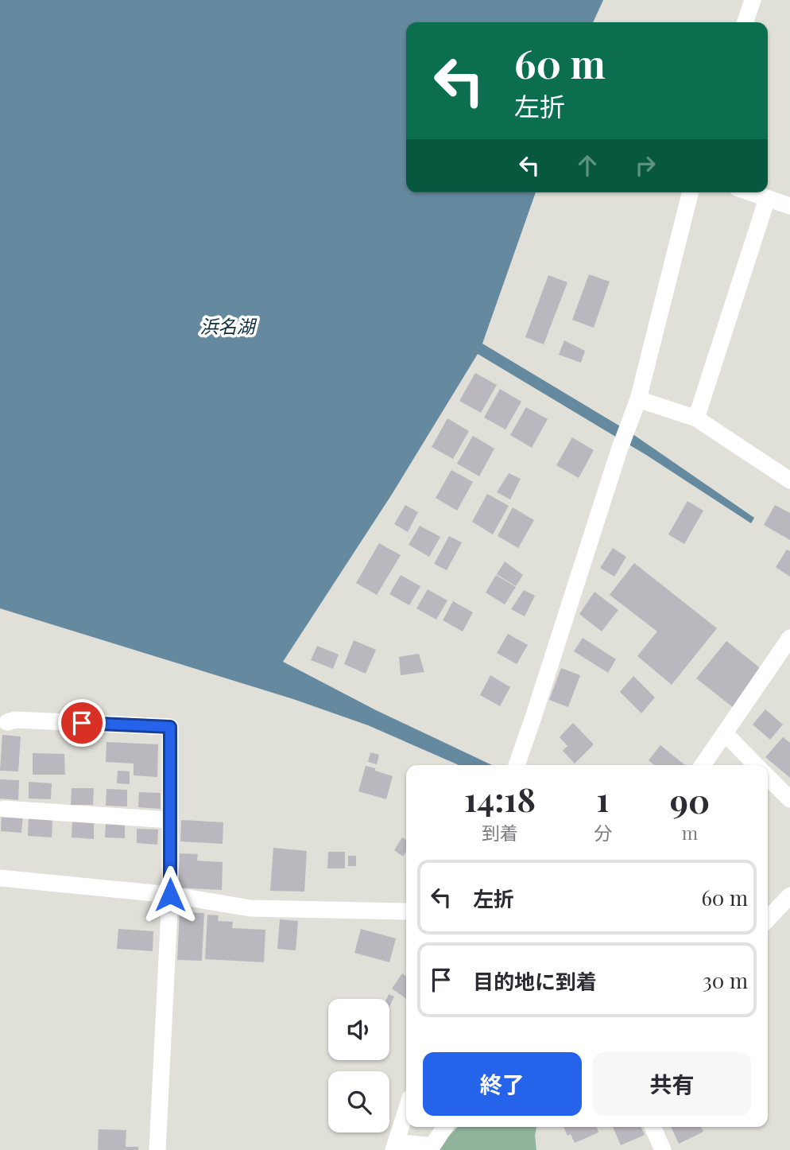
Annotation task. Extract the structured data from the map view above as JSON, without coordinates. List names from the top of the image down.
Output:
{
  "water": ["浜名湖"],
  "page": {
    "turn": ["60 m", "左折"],
    "eta": [
      "14:18",
      "到着",
      "1",
      "分",
      "90",
      "m"
    ],
    "list": [
      {
        "name": "左折",
        "value": "60 m"
      },
      {
        "name": "目的地に到着",
        "value": "30 m"
      }
    ],
    "buttons": ["終了", "共有"]
  }
}
